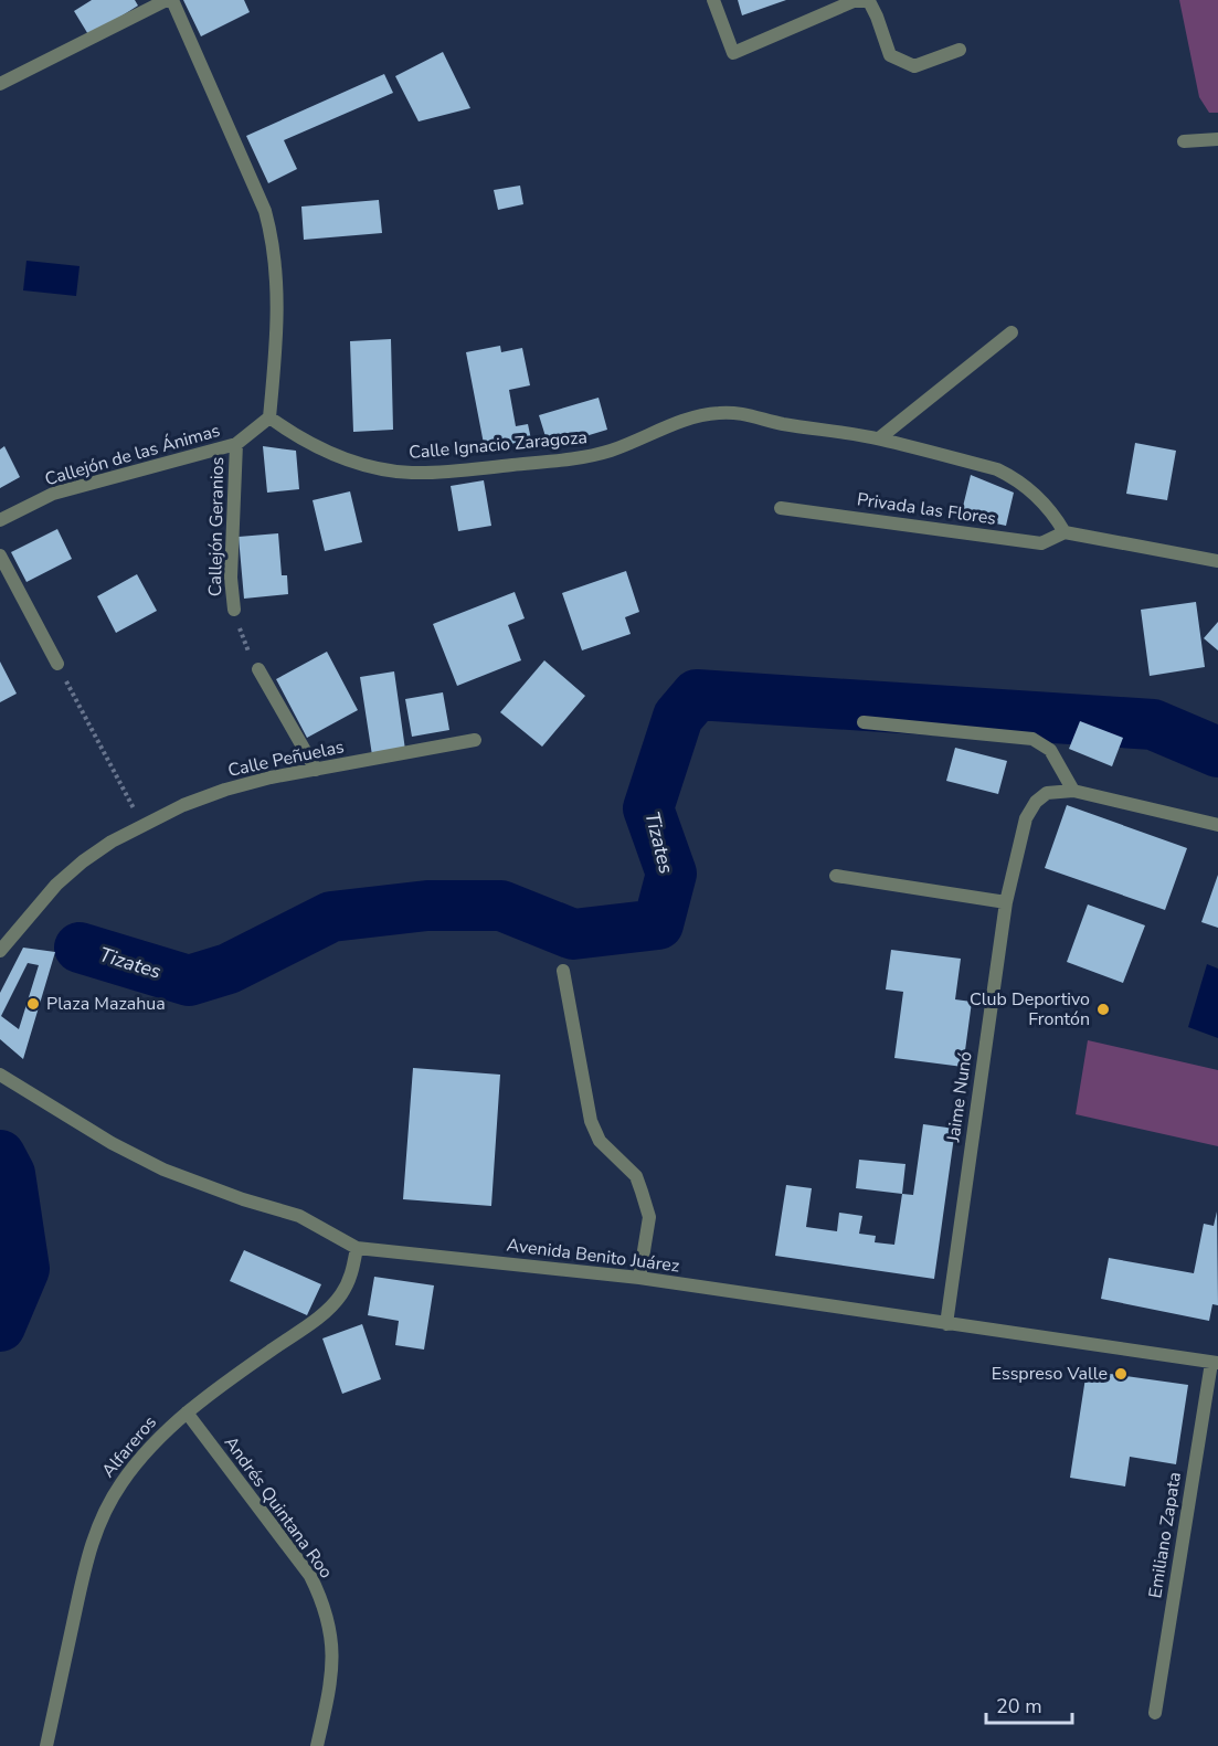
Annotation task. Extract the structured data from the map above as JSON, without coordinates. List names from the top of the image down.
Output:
{
  "streets": {
    "street": [
      "Calle Ignacio Zaragoza",
      "Callejón de las Ánimas",
      "Privada las Flores",
      "Callejón Geranios",
      "Calle Peñuelas",
      "Jaime Nunó",
      "Avenida Benito Juárez",
      "Alfareros",
      "Andrés Quintana Roo",
      "Emiliano Zapata"
    ]
  },
  "crossings": [
    ["Calle Ignacio Zaragoza", "Callejón de las Ánimas"],
    ["Calle Ignacio Zaragoza", "Privada las Flores"],
    ["Callejón de las Ánimas", "Callejón Geranios"],
    ["Jaime Nunó", "Avenida Benito Juárez"],
    ["Avenida Benito Juárez", "Alfareros"],
    ["Avenida Benito Juárez", "Emiliano Zapata"],
    ["Alfareros", "Andrés Quintana Roo"]
  ],
  "water": ["Tizates"],
  "places": ["Plaza Mazahua", "Club Deportivo Frontón", "Esspreso Valle"],
  "scale_bar": "20 m"
}
